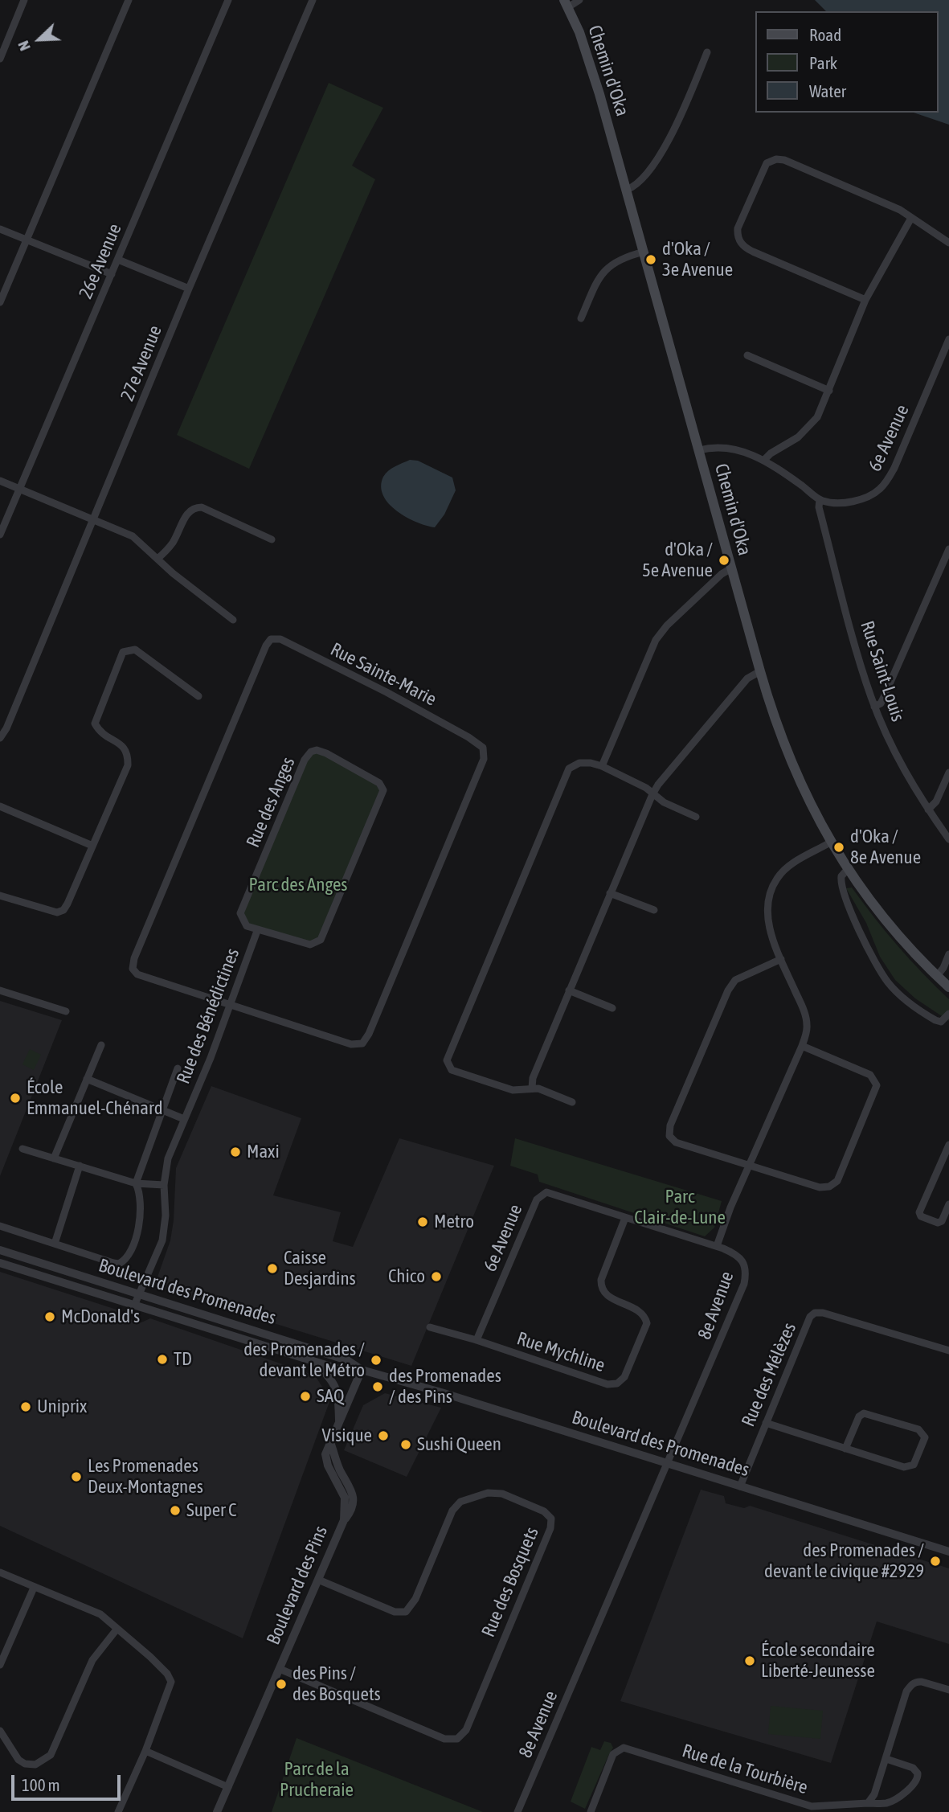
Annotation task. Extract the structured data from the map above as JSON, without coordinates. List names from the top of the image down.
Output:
{
  "streets": {
    "main road": ["Chemin d'Oka"],
    "street": [
      "26e Avenue",
      "27e Avenue",
      "6e Avenue",
      "Rue Saint-Louis",
      "Rue Sainte-Marie",
      "Rue des Anges",
      "Rue des Bénédictines",
      "Boulevard des Promenades",
      "8e Avenue",
      "Rue Mychline",
      "Rue des Mélèzes",
      "Rue des Bosquets",
      "Boulevard des Pins",
      "Rue de la Tourbière"
    ]
  },
  "crossings": [
    ["Chemin d'Oka", "8e Avenue"],
    ["6e Avenue", "Rue Saint-Louis"],
    ["6e Avenue", "8e Avenue"],
    ["6e Avenue", "Rue Mychline"],
    ["Rue Sainte-Marie", "Rue des Bénédictines"],
    ["Rue des Anges", "Rue des Bénédictines"],
    ["Rue des Bénédictines", "Boulevard des Promenades"],
    ["Boulevard des Promenades", "8e Avenue"],
    ["Boulevard des Promenades", "Rue des Mélèzes"],
    ["Rue des Bosquets", "Boulevard des Pins"]
  ],
  "parks": ["Parc des Anges", "Parc Clair-de-Lune", "Parc de la Prucheraie"],
  "places": [
    "d'Oka / 3e Avenue",
    "d'Oka / 5e Avenue",
    "d'Oka / 8e Avenue",
    "École Emmanuel-Chénard",
    "Maxi",
    "Metro",
    "Caisse Desjardins",
    "Chico",
    "McDonald's",
    "TD",
    "des Promenades / devant le Métro",
    "des Promenades / des Pins",
    "SAQ",
    "Uniprix",
    "Visique",
    "Sushi Queen",
    "Les Promenades Deux-Montagnes",
    "Super C",
    "des Promenades / devant le civique #2929",
    "École secondaire Liberté-Jeunesse",
    "des Pins / des Bosquets"
  ],
  "legend": ["Road", "Park", "Water"],
  "scale_bar": "100 m",
  "north": "bottom left"
}
